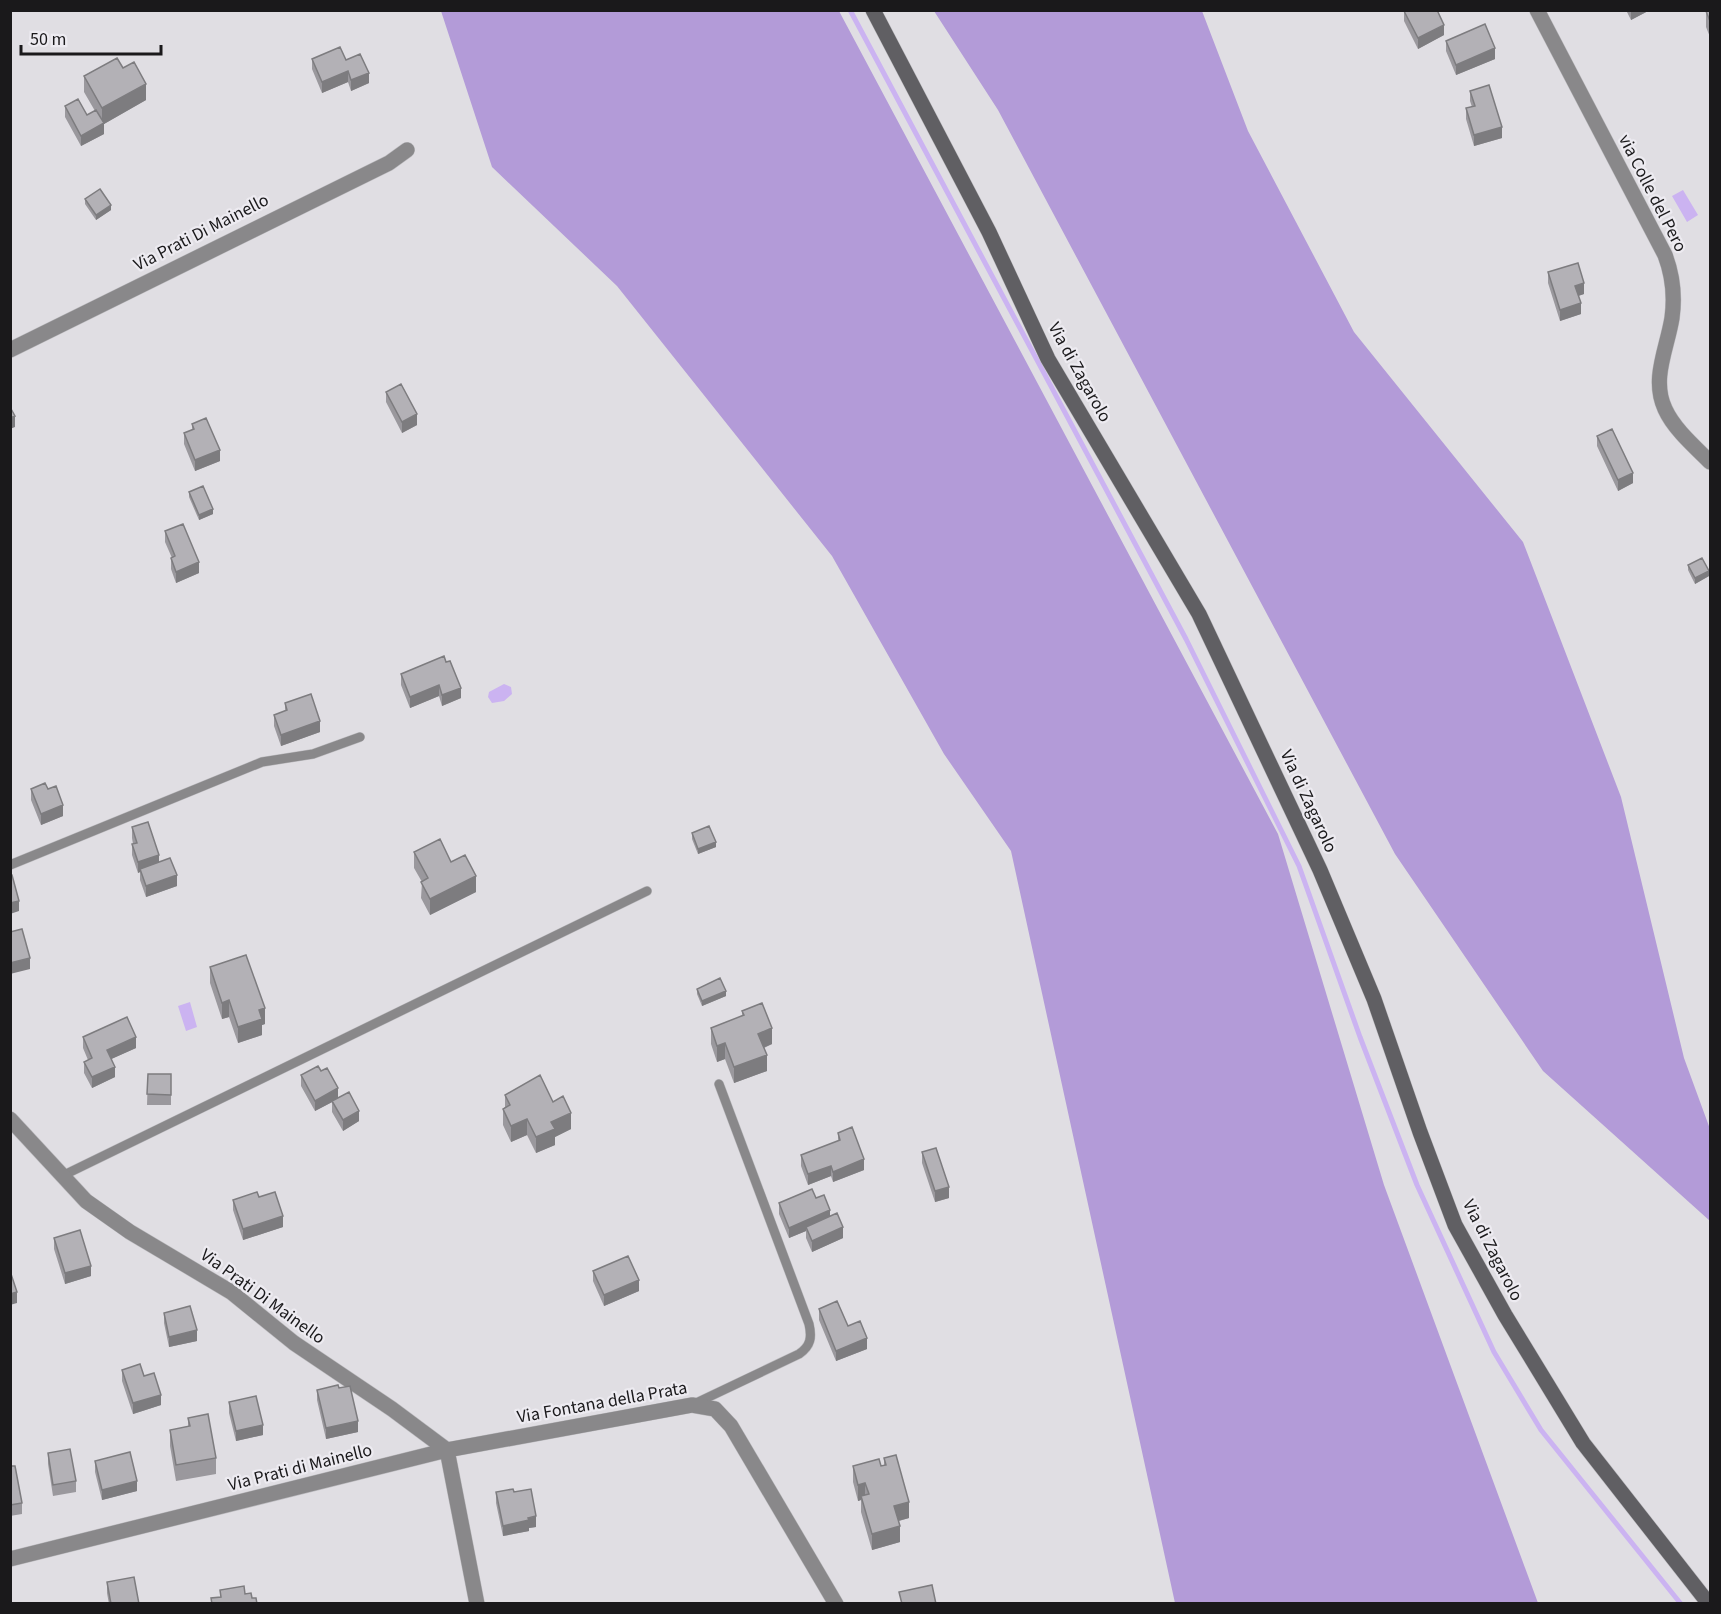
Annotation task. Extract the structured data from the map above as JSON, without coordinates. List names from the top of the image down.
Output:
{
  "streets": {
    "main road": ["Via di Zagarolo"],
    "street": [
      "via Colle del Pero",
      "Via Prati Di Mainello",
      "Via Fontana della Prata",
      "Via Prati di Mainello"
    ]
  },
  "crossings": [
    ["Via Prati Di Mainello", "Via Fontana della Prata"],
    ["Via Prati Di Mainello", "Via Prati di Mainello"],
    ["Via Fontana della Prata", "Via Prati di Mainello"]
  ],
  "scale_bar": "50 m"
}
